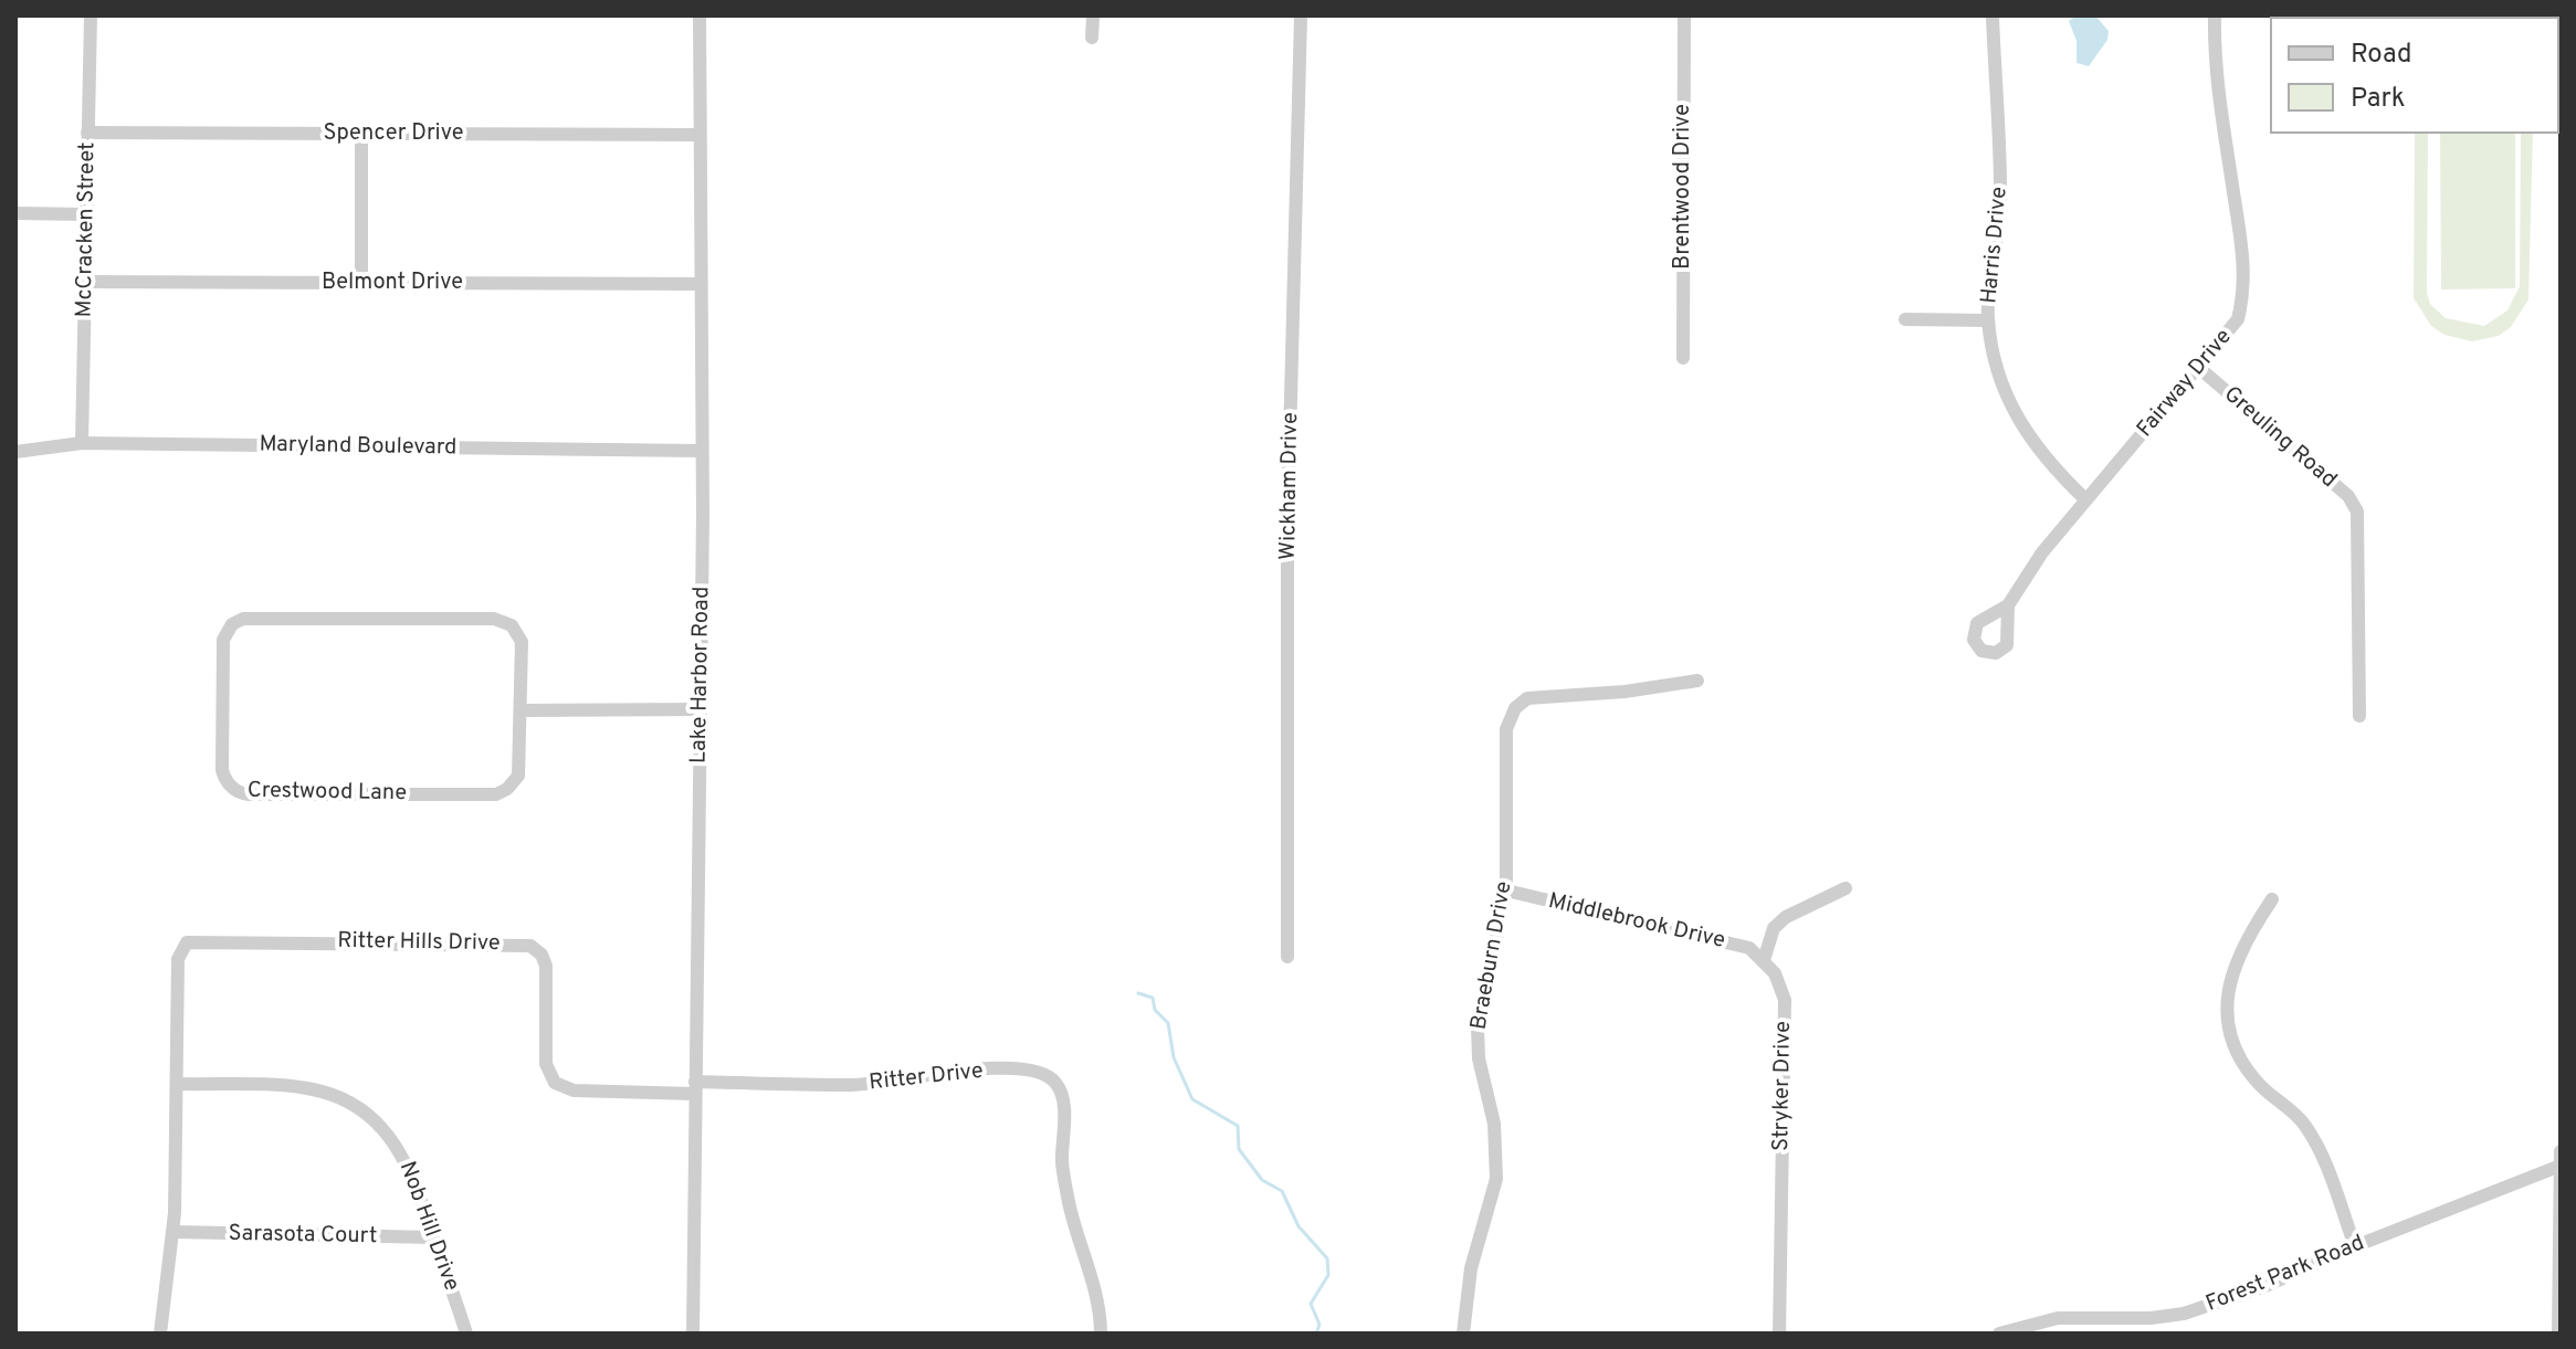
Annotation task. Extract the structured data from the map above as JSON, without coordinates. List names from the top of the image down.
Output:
{
  "streets": {
    "street": [
      "Spencer Drive",
      "Brentwood Drive",
      "McCracken Street",
      "Harris Drive",
      "Belmont Drive",
      "Fairway Drive",
      "Greuling Road",
      "Maryland Boulevard",
      "Wickham Drive",
      "Lake Harbor Road",
      "Crestwood Lane",
      "Middlebrook Drive",
      "Ritter Hills Drive",
      "Braeburn Drive",
      "Ritter Drive",
      "Stryker Drive",
      "Nob Hill Drive",
      "Sarasota Court",
      "Forest Park Road"
    ]
  },
  "crossings": [
    ["Spencer Drive", "McCracken Street"],
    ["Spencer Drive", "Lake Harbor Road"],
    ["McCracken Street", "Belmont Drive"],
    ["McCracken Street", "Maryland Boulevard"],
    ["Harris Drive", "Fairway Drive"],
    ["Belmont Drive", "Lake Harbor Road"],
    ["Fairway Drive", "Greuling Road"],
    ["Maryland Boulevard", "Lake Harbor Road"],
    ["Lake Harbor Road", "Ritter Hills Drive"],
    ["Lake Harbor Road", "Ritter Drive"],
    ["Middlebrook Drive", "Braeburn Drive"],
    ["Middlebrook Drive", "Stryker Drive"],
    ["Ritter Hills Drive", "Ritter Drive"],
    ["Ritter Hills Drive", "Nob Hill Drive"],
    ["Nob Hill Drive", "Sarasota Court"]
  ],
  "legend": ["Road", "Park"]
}
